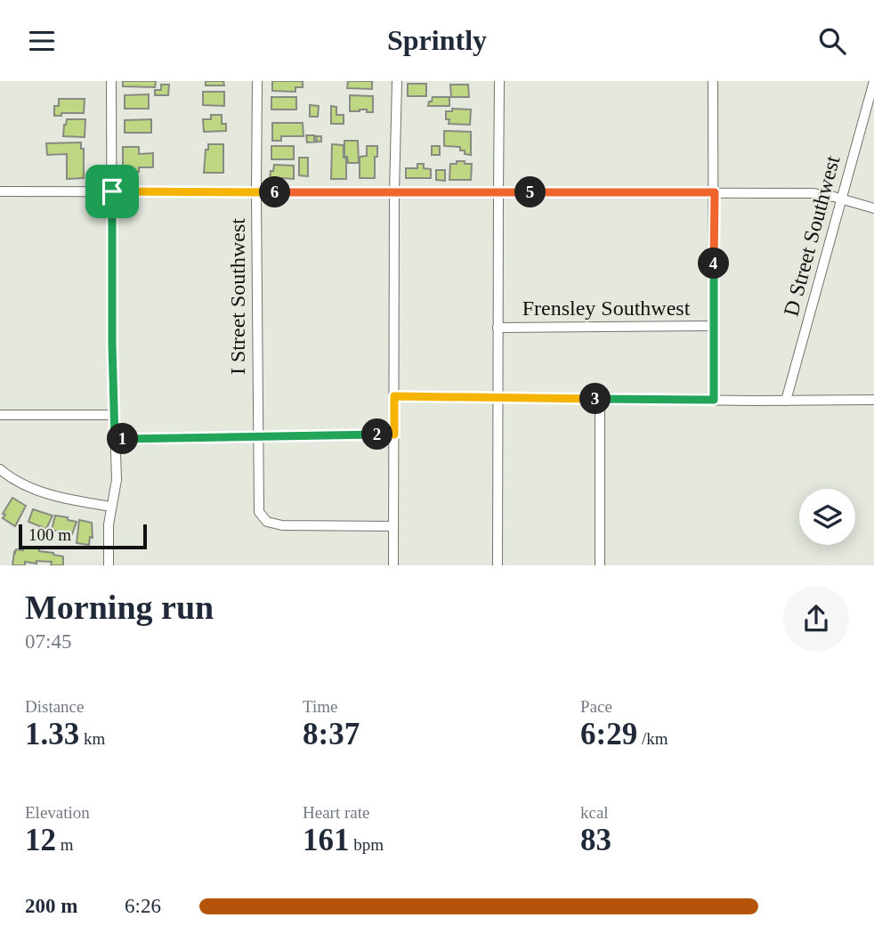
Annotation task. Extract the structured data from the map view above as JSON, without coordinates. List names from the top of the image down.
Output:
{
  "streets": {
    "street": ["D Street Southwest", "I Street Southwest", "Frensley Southwest"]
  },
  "scale_bar": "100 m",
  "page": {
    "header": "Sprintly",
    "pins": [
      "5",
      "6",
      "4",
      "3",
      "2",
      "1"
    ],
    "scale": "100 m",
    "heading": ["Morning run", "07:45"],
    "stats": [
      ["Distance", "1.33 km"],
      ["Time", "8:37"],
      ["Pace", "6:29 /km"],
      ["Elevation", "12 m"],
      ["Heart rate", "161 bpm"],
      ["kcal", "83"]
    ],
    "list": [
      {
        "name": "200 m",
        "note": "6:26"
      }
    ]
  }
}
